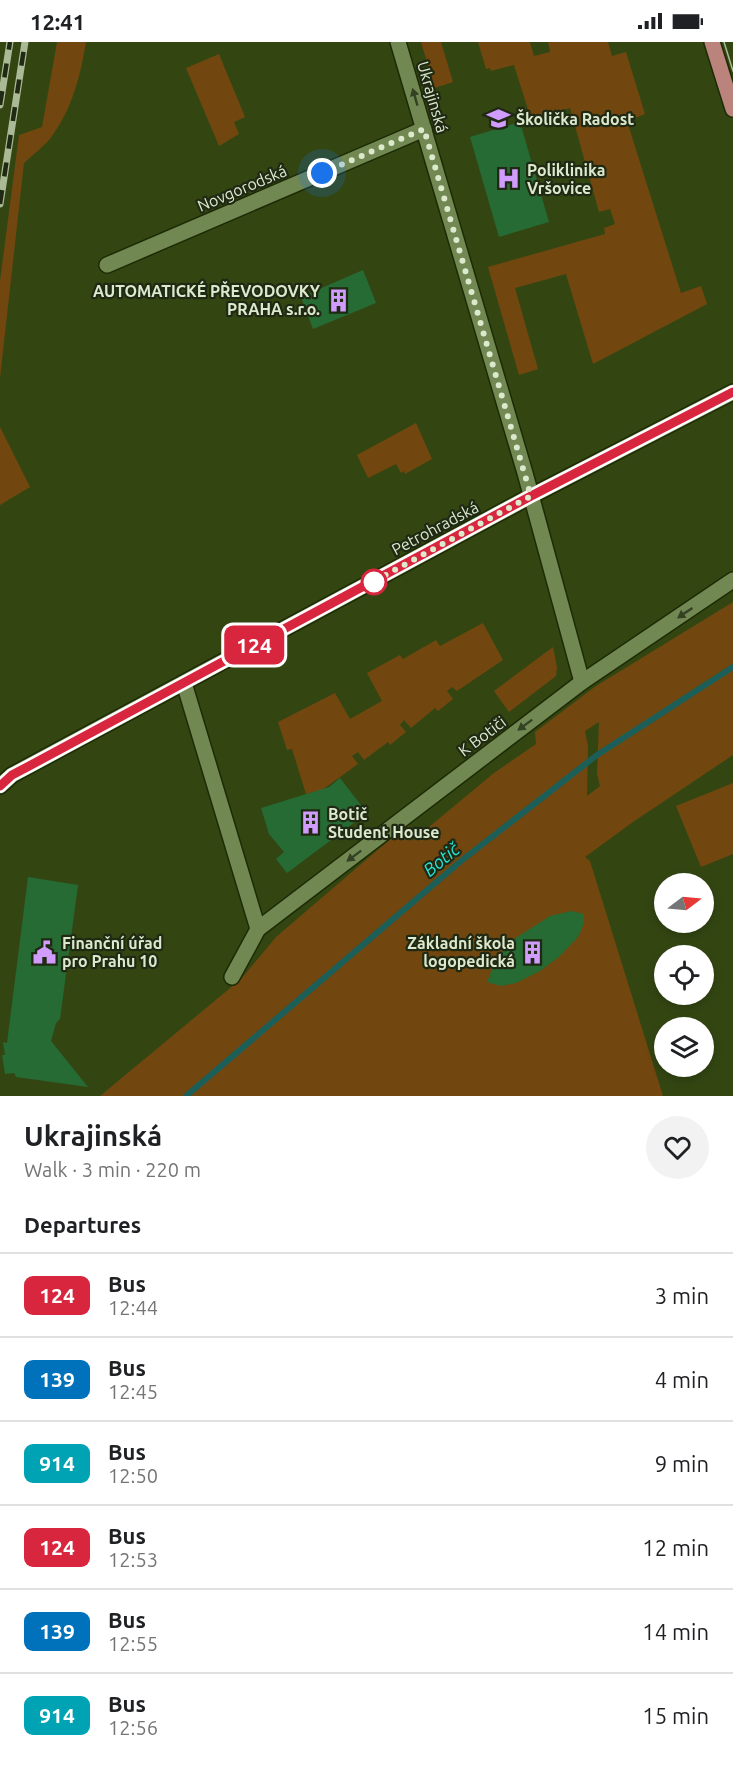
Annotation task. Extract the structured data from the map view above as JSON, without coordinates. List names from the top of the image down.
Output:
{
  "streets": {
    "street": [
      "Ukrajinská",
      "Novgorodská",
      "Petrohradská",
      "K Botiči"
    ]
  },
  "crossings": [
    ["Ukrajinská", "Novgorodská"],
    ["Ukrajinská", "Petrohradská"],
    ["Ukrajinská", "K Botiči"]
  ],
  "one_way": ["K Botiči"],
  "water": ["Botič"],
  "places": {
    "school or university": ["Školička Radost"],
    "hospital": ["Poliklinika Vršovice"],
    "building": ["AUTOMATICKÉ PŘEVODOVKY PRAHA s.r.o.", "Botič Student House", "Základní škola logopedická"],
    "public building": ["Finanční úřad pro Prahu 10"]
  },
  "lines": ["bus line 124"],
  "north": "right",
  "page": {
    "status": "12:41",
    "on_map": "124",
    "heading": [
      ["Ukrajinská", "Walk · 3 min · 220 m"],
      "Departures"
    ],
    "list": [
      {
        "mark": "124",
        "name": "Bus",
        "note": "12:44",
        "value": "3 min"
      },
      {
        "mark": "139",
        "name": "Bus",
        "note": "12:45",
        "value": "4 min"
      },
      {
        "mark": "914",
        "name": "Bus",
        "note": "12:50",
        "value": "9 min"
      },
      {
        "mark": "124",
        "name": "Bus",
        "note": "12:53",
        "value": "12 min"
      },
      {
        "mark": "139",
        "name": "Bus",
        "note": "12:55",
        "value": "14 min"
      },
      {
        "mark": "914",
        "name": "Bus",
        "note": "12:56",
        "value": "15 min"
      }
    ]
  }
}
